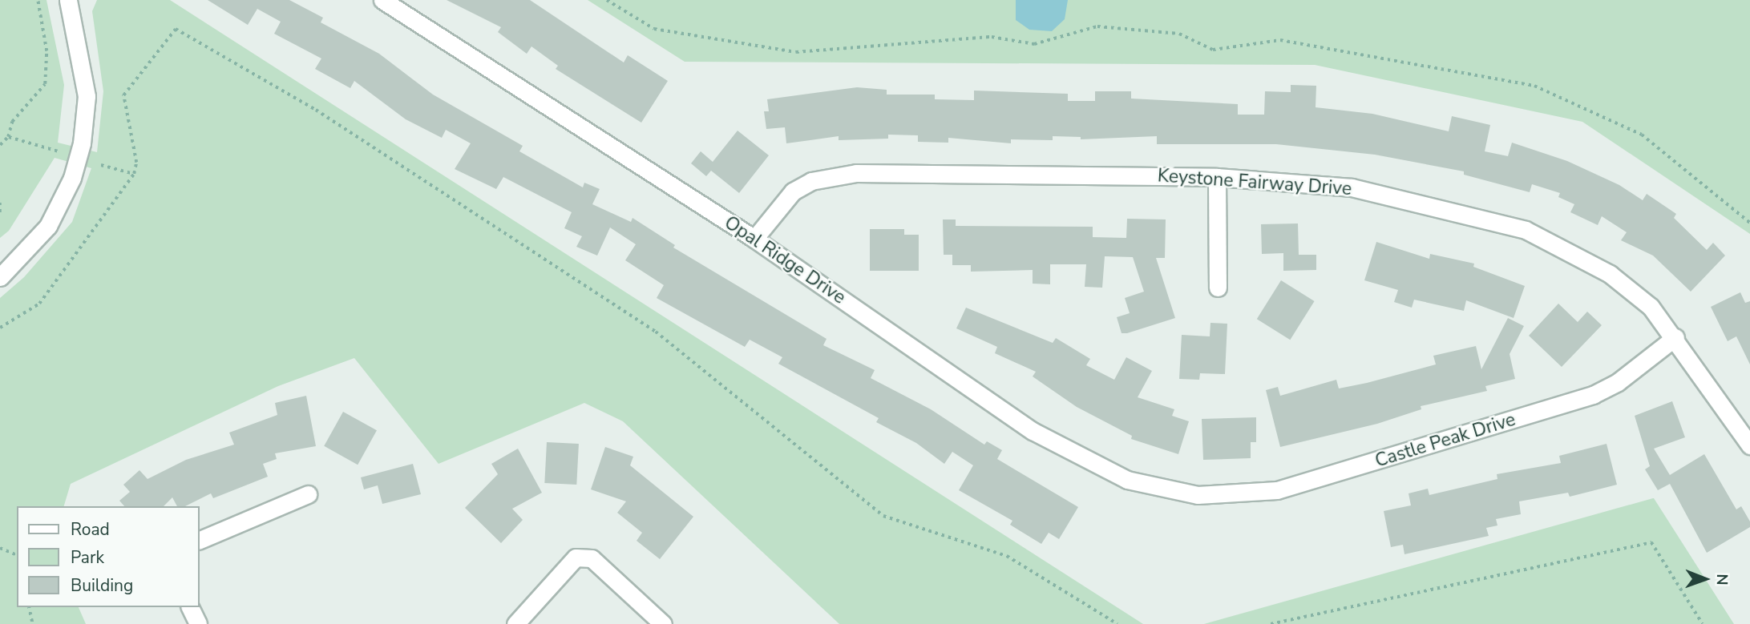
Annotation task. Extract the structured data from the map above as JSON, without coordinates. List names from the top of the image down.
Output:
{
  "streets": {
    "street": ["Keystone Fairway Drive", "Opal Ridge Drive", "Castle Peak Drive"]
  },
  "crossings": [
    ["Keystone Fairway Drive", "Opal Ridge Drive"],
    ["Keystone Fairway Drive", "Castle Peak Drive"],
    ["Opal Ridge Drive", "Castle Peak Drive"]
  ],
  "legend": ["Road", "Park", "Building"],
  "north": "right"
}
